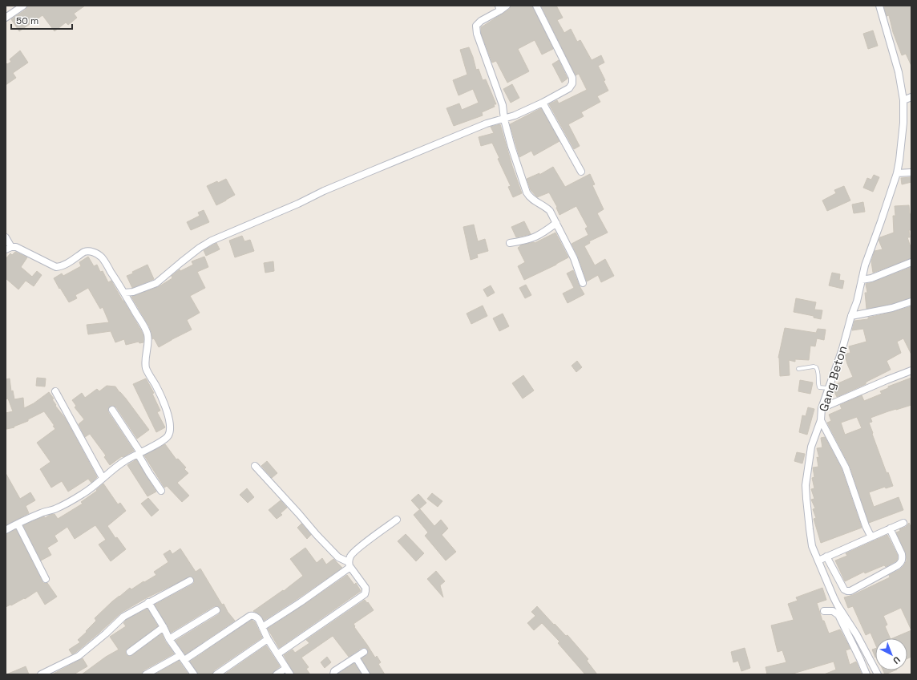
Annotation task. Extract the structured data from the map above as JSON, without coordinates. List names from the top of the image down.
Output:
{
  "streets": {
    "street": ["Gang Beton"]
  },
  "scale_bar": "50 m",
  "north": "bottom right"
}
